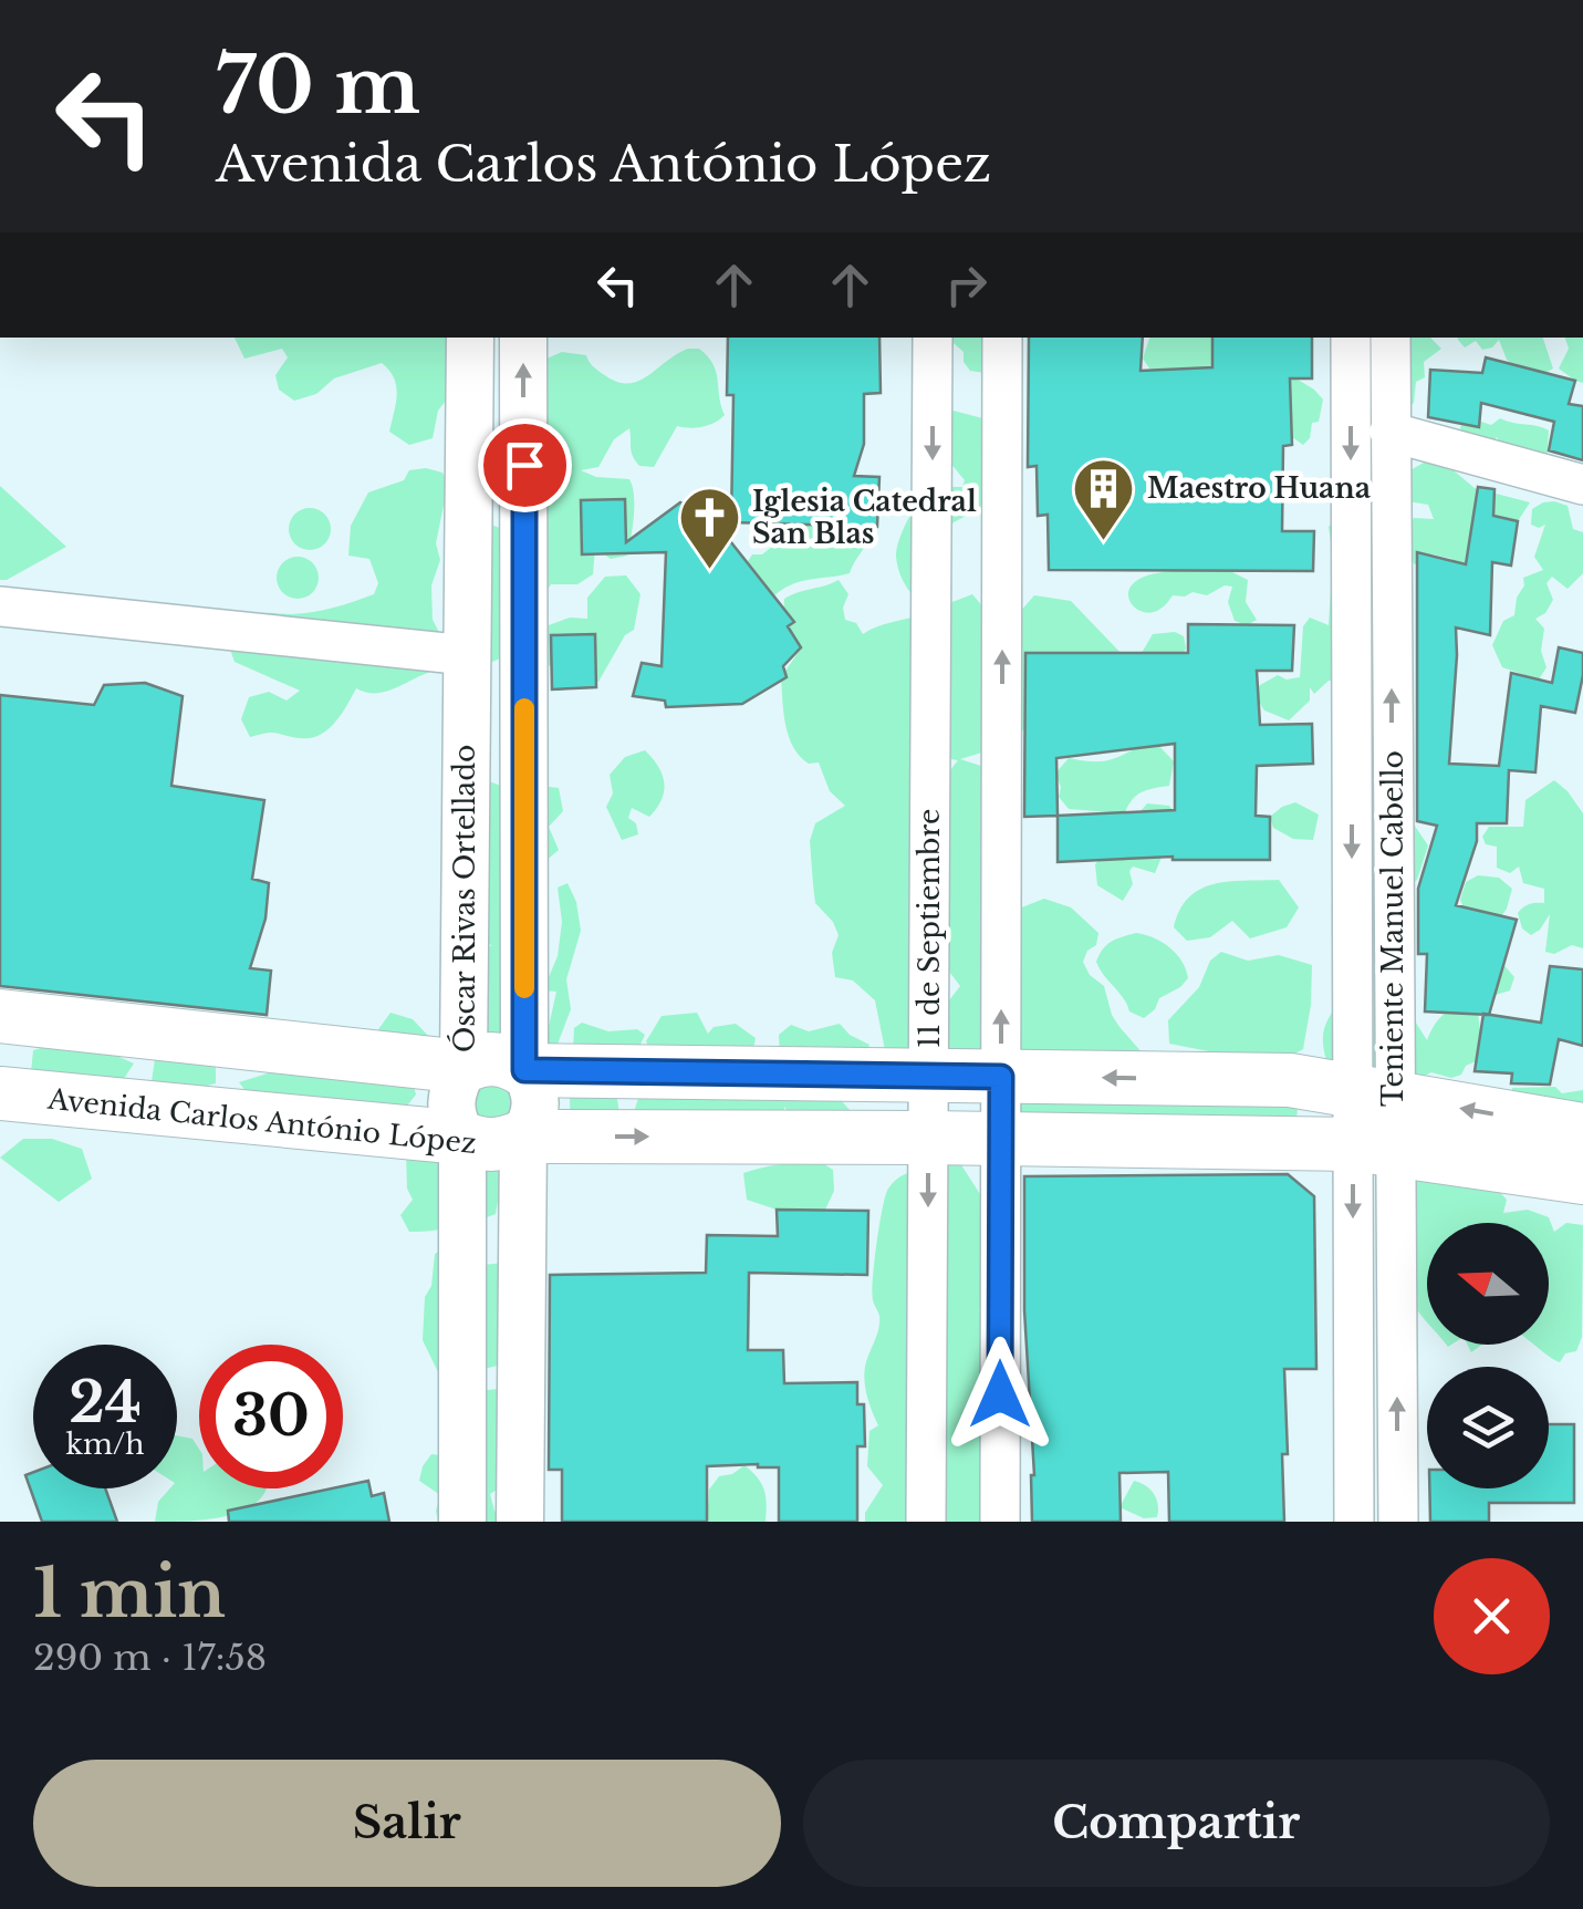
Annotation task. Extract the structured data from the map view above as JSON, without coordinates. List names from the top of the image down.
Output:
{
  "streets": {
    "main road": ["Avenida Carlos António López"],
    "street": ["Óscar Rivas Ortellado", "11 de Septiembre", "Teniente Manuel Cabello"]
  },
  "crossings": [
    ["Óscar Rivas Ortellado", "Avenida Carlos António López"],
    ["11 de Septiembre", "Avenida Carlos António López"],
    ["Teniente Manuel Cabello", "Avenida Carlos António López"]
  ],
  "places": {
    "building": ["Maestro Huana"],
    "church": ["Iglesia Catedral San Blas"]
  },
  "north": "left",
  "page": {
    "turn": ["70 m", "Avenida Carlos António López"],
    "speed": "24 km/h",
    "limit": "30",
    "heading": ["1 min", "290 m · 17:58"],
    "buttons": ["Salir", "Compartir"]
  }
}
